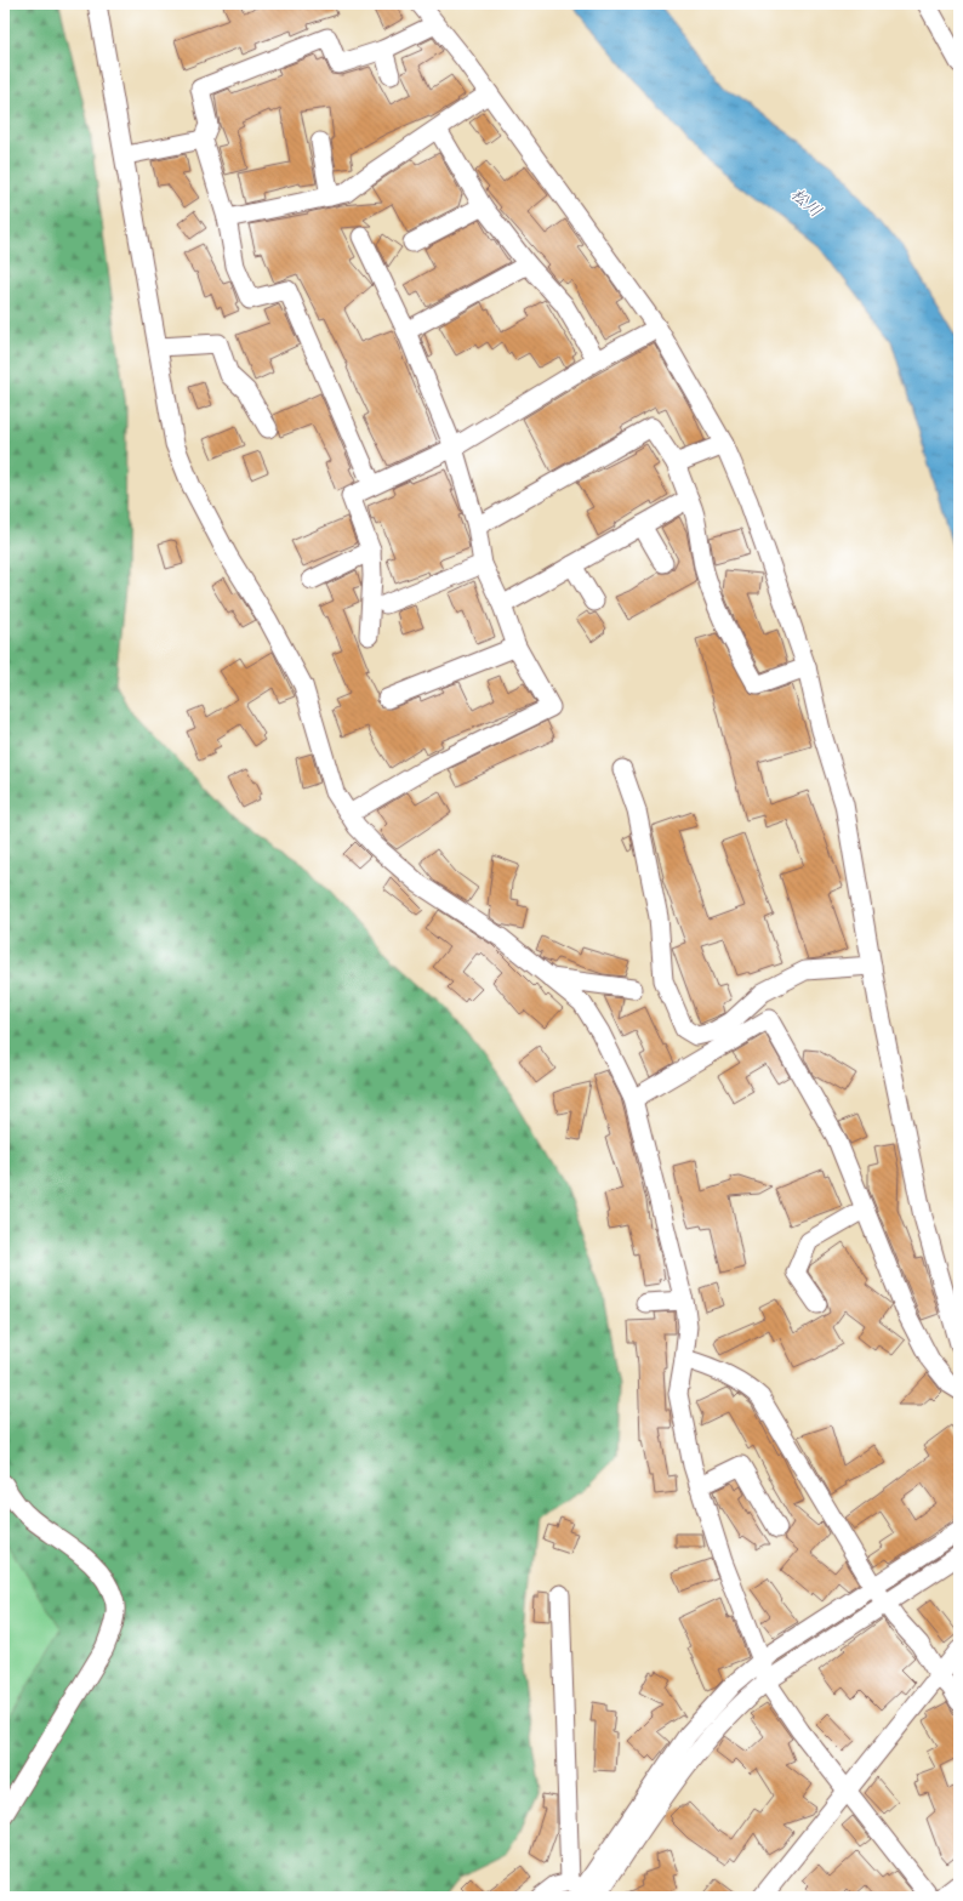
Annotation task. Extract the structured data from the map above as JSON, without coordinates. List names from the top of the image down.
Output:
{
  "water": ["松川"]
}
